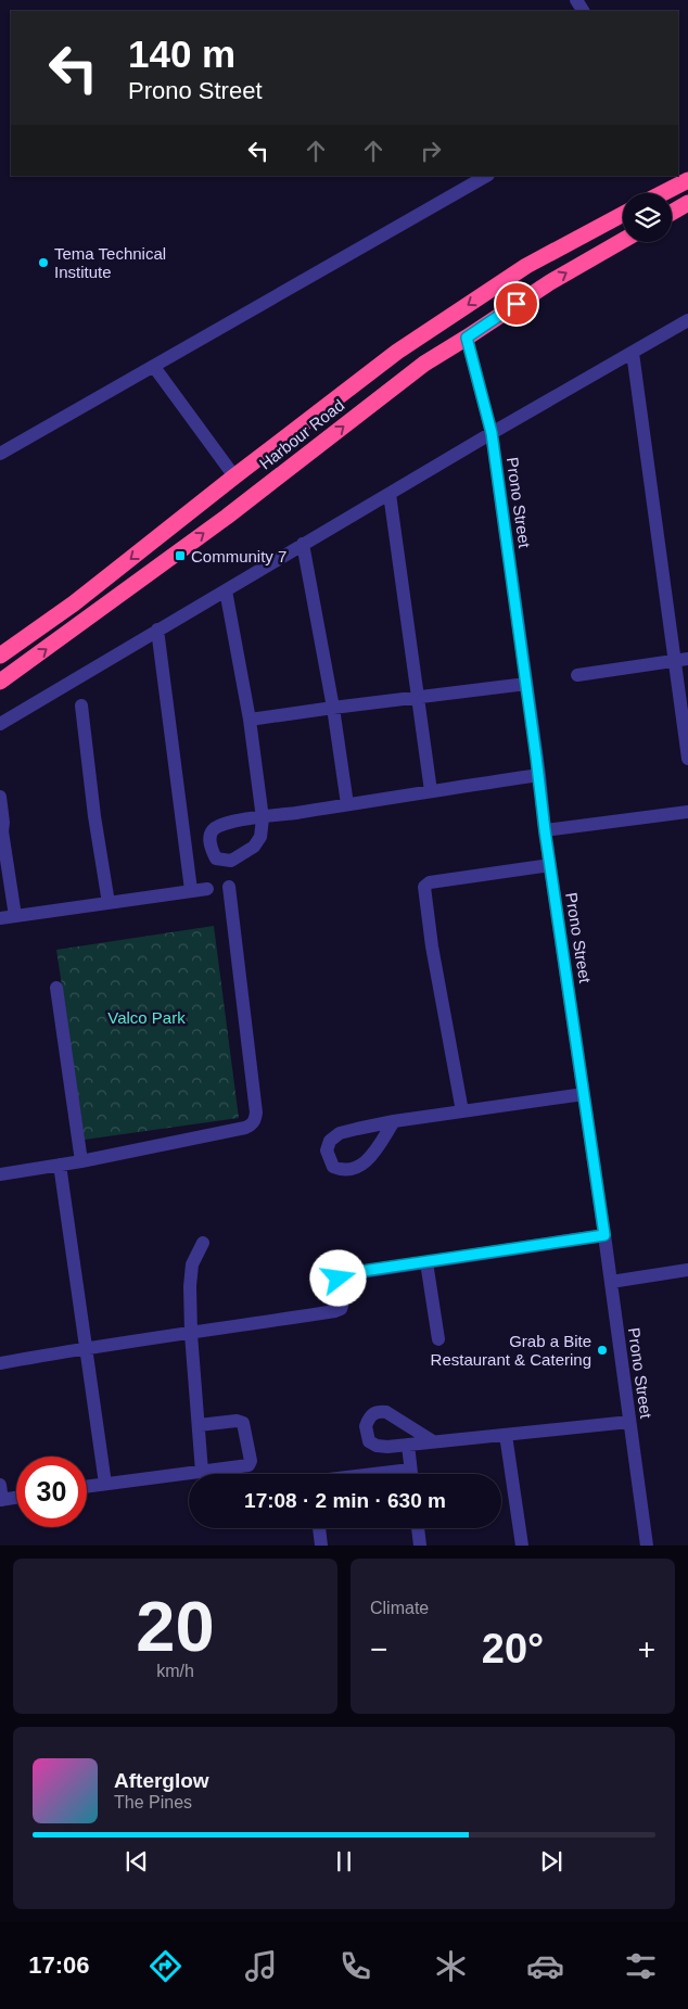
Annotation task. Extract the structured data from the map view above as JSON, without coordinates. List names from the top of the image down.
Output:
{
  "streets": {
    "highway": ["Harbour Road"],
    "street": ["Prono Street"]
  },
  "crossings": [
    ["Harbour Road", "Prono Street"]
  ],
  "parks": ["Valco Park"],
  "places": {
    "other": ["Tema Technical Institute", "Grab a Bite Restaurant & Catering"],
    "transit": ["Community 7"]
  },
  "page": {
    "turn": ["140 m", "Prono Street"],
    "limit": "30",
    "trip": "17:08 · 2 min · 630 m",
    "tile": [
      ["20", "km/h"],
      "Climate"
    ],
    "heat": ["−", "20°", "+"],
    "song": ["Afterglow", "The Pines"],
    "tabs": "17:06"
  }
}
